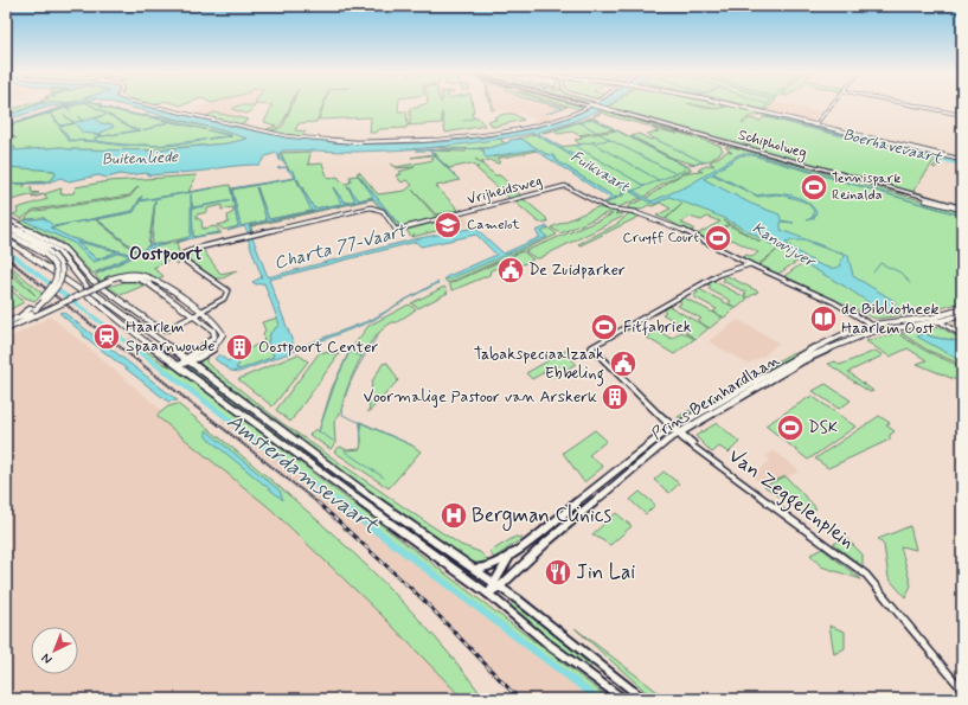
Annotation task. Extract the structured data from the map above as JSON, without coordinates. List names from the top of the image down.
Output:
{
  "streets": {
    "highway": ["Schipholweg"],
    "main road": ["Prins Bernhardlaan"],
    "street": ["Vrijheidsweg", "Van Zeggelenplein"]
  },
  "crossings": [
    ["Prins Bernhardlaan", "Van Zeggelenplein"]
  ],
  "districts": ["Oostpoort"],
  "water": [
    "Boerhavevaart",
    "Buitenliede",
    "Fuikvaart",
    "Kanovijver",
    "Charta 77-Vaart",
    "Amsterdamsevaart"
  ],
  "places": {
    "sports": [
      "Tennispark Reinalda",
      "Cruyff Court",
      "Fitfabriek",
      "DSK"
    ],
    "school or university": ["Camelot"],
    "public building": ["De Zuidparker", "Tabakspeciaalzaak Ebbeling"],
    "library": ["de Bibliotheek Haarlem Oost"],
    "station": ["Haarlem Spaarnwoude"],
    "building": ["Oostpoort Center", "Voormalige Pastoor van Arskerk"],
    "hospital": ["Bergman Clinics"],
    "restaurant": ["Jin Lai"]
  },
  "north": "bottom left"
}
